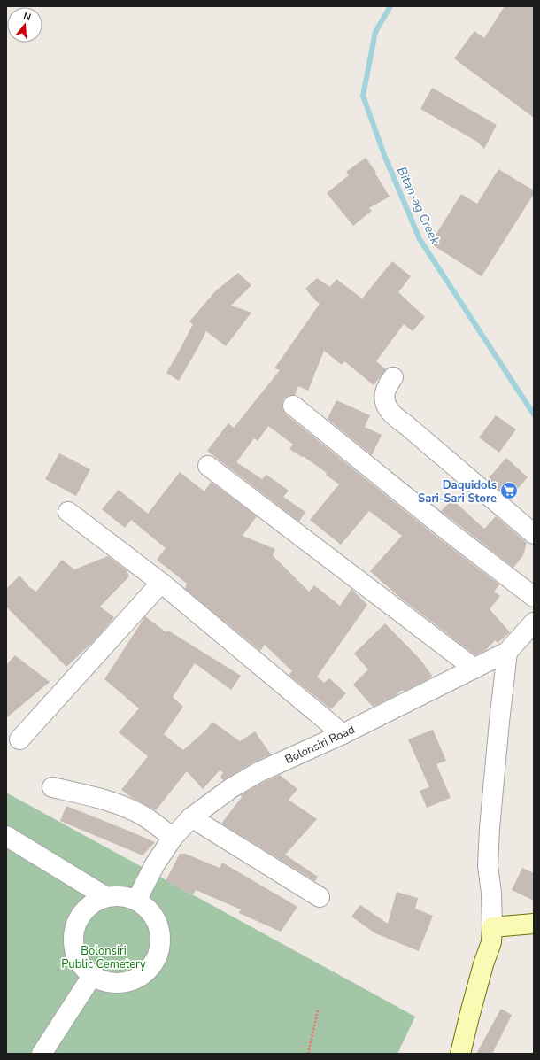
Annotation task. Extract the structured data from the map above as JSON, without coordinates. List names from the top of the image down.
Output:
{
  "streets": {
    "street": ["Bolonsiri Road"]
  },
  "water": ["Bitan-ag Creek"],
  "parks": ["Bolonsiri Public Cemetery"],
  "places": {
    "supermarket": ["Daquidols Sari-Sari Store"]
  },
  "north": "top"
}
